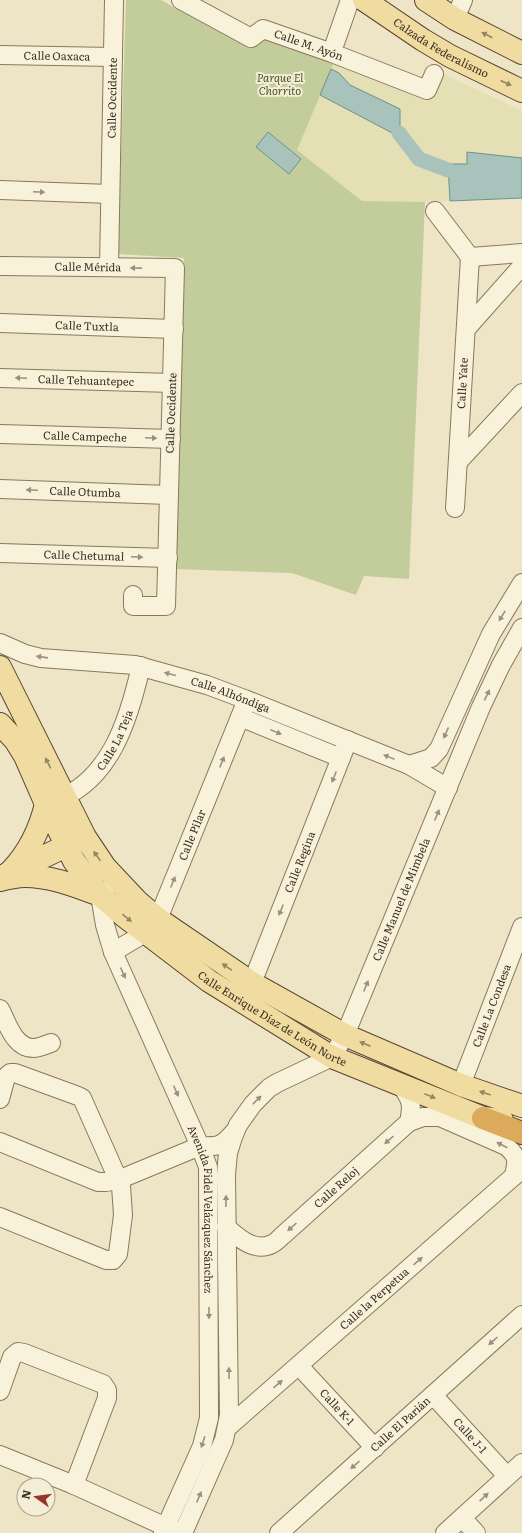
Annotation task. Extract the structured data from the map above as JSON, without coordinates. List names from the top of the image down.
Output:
{
  "streets": {
    "main road": ["Calzada Federalismo", "Calle Enrique Díaz de León Norte"],
    "street": [
      "Calle M. Ayón",
      "Calle Oaxaca",
      "Calle Occidente",
      "Calle Mérida",
      "Calle Tuxtla",
      "Calle Tehuantepec",
      "Calle Yate",
      "Calle Campeche",
      "Calle Otumba",
      "Calle Chetumal",
      "Calle Alhóndiga",
      "Calle La Teja",
      "Calle Pilar",
      "Calle Regina",
      "Calle Manuel de Mimbela",
      "Calle La Condesa",
      "Calle Reloj",
      "Avenida Fidel Velázquez Sánchez",
      "Calle la Perpetua",
      "Calle K-1",
      "Calle El Parián",
      "Calle J-1"
    ]
  },
  "crossings": [
    ["Calle Oaxaca", "Calle Occidente"],
    ["Calle Occidente", "Calle Mérida"],
    ["Calle Occidente", "Calle Tuxtla"],
    ["Calle Occidente", "Calle Tehuantepec"],
    ["Calle Occidente", "Calle Campeche"],
    ["Calle Occidente", "Calle Otumba"],
    ["Calle Occidente", "Calle Chetumal"],
    ["Calle Alhóndiga", "Calle La Teja"],
    ["Calle Alhóndiga", "Calle Pilar"],
    ["Calle Alhóndiga", "Calle Regina"],
    ["Calle Alhóndiga", "Calle Manuel de Mimbela"],
    ["Calle Pilar", "Calle Enrique Díaz de León Norte"],
    ["Calle Regina", "Calle Enrique Díaz de León Norte"],
    ["Calle Manuel de Mimbela", "Calle Enrique Díaz de León Norte"],
    ["Calle La Condesa", "Calle Enrique Díaz de León Norte"],
    ["Calle Enrique Díaz de León Norte", "Avenida Fidel Velázquez Sánchez"],
    ["Calle Reloj", "Avenida Fidel Velázquez Sánchez"],
    ["Avenida Fidel Velázquez Sánchez", "Calle la Perpetua"],
    ["Calle la Perpetua", "Calle K-1"],
    ["Calle K-1", "Calle El Parián"],
    ["Calle El Parián", "Calle J-1"]
  ],
  "one_way": [
    "Calle Mérida",
    "Calle Tehuantepec",
    "Calle Campeche",
    "Calle Otumba",
    "Calle Chetumal",
    "Calle Pilar",
    "Calle Regina",
    "Calle la Perpetua",
    "Calle El Parián"
  ],
  "parks": ["Parque El Chorrito"],
  "north": "left"
}
